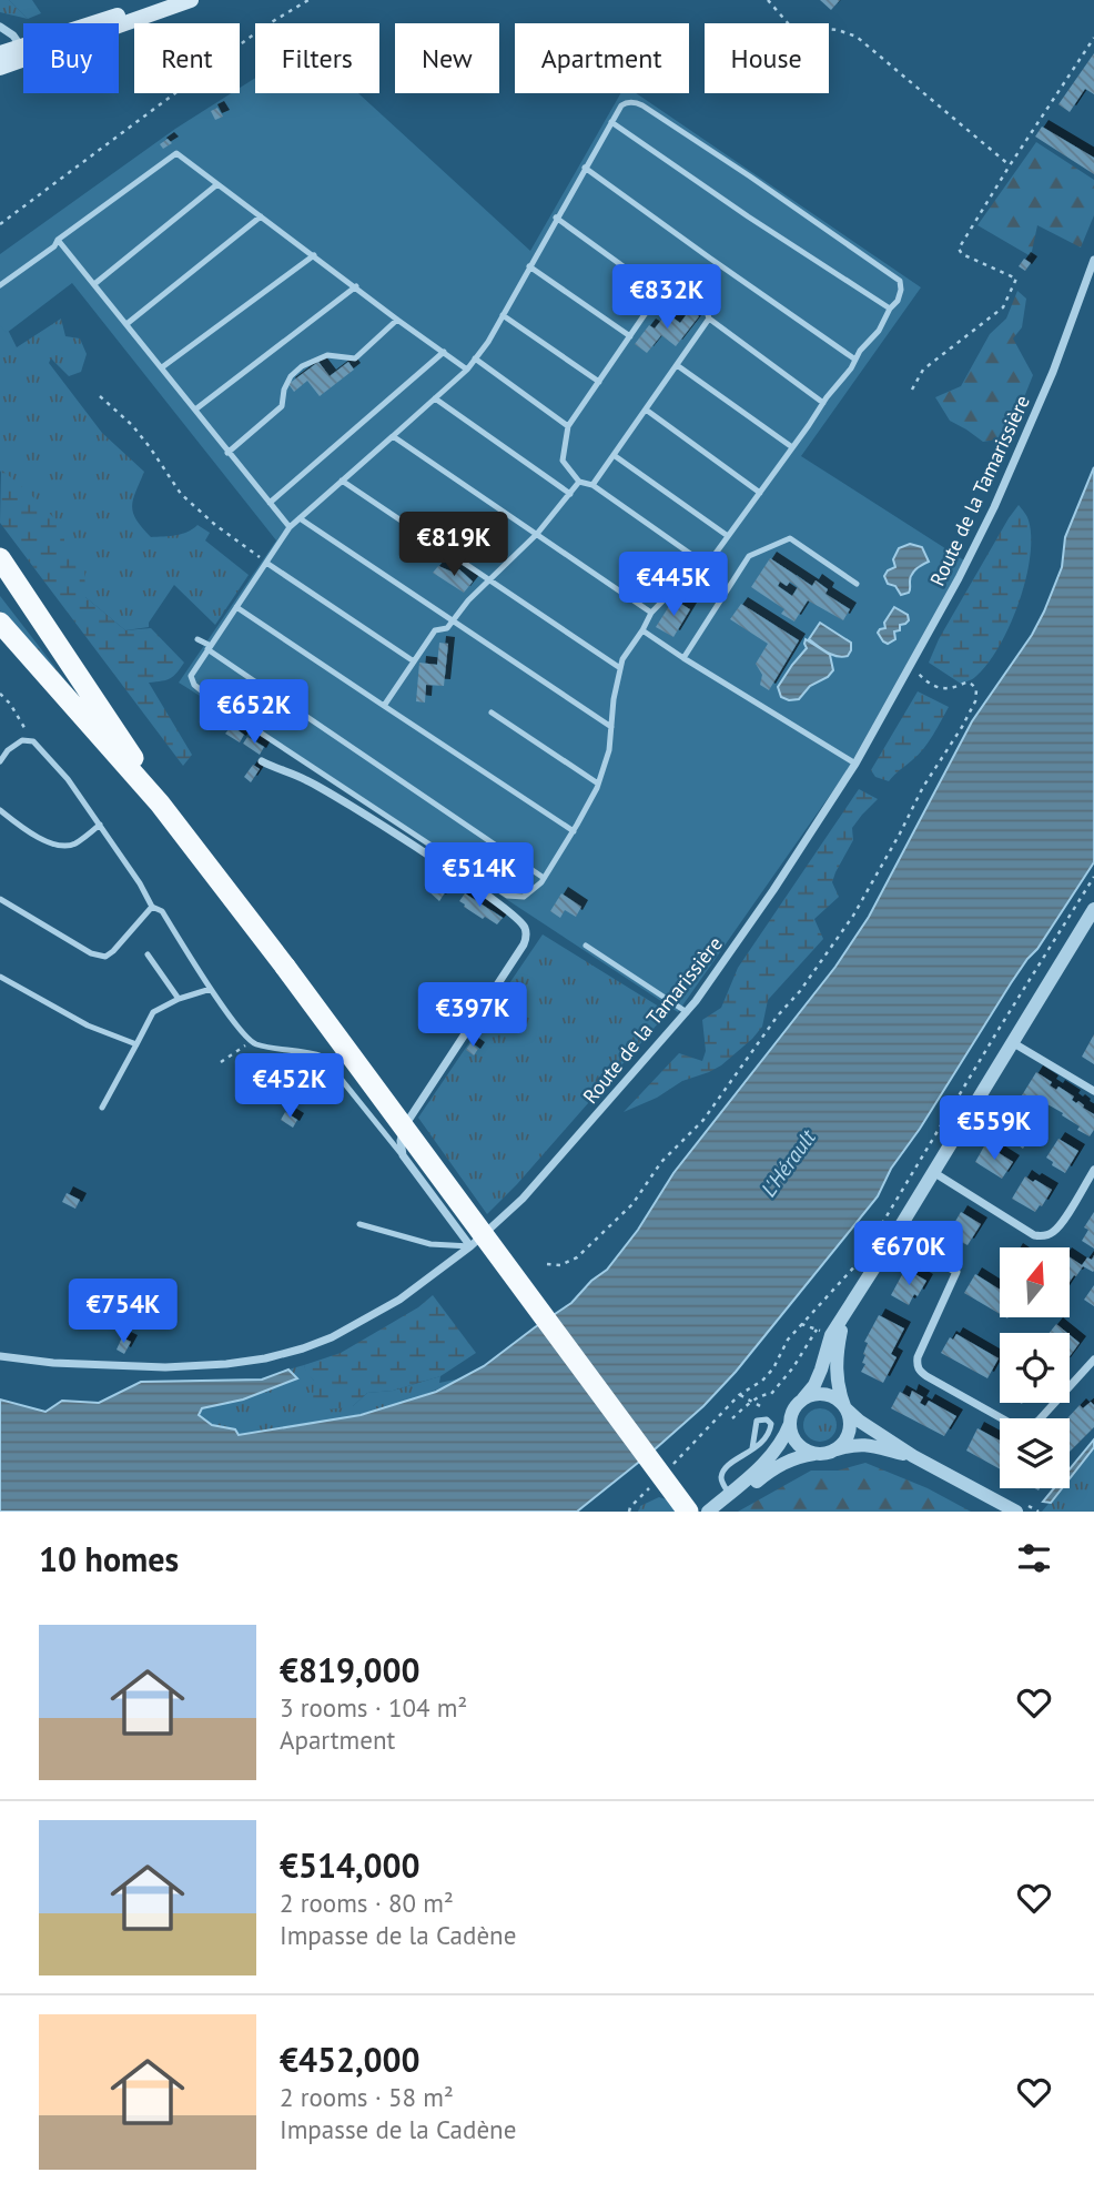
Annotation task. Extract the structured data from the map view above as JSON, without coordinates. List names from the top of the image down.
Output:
{
  "streets": {
    "street": ["Route de la Tamarissière"]
  },
  "water": ["L'Hérault"],
  "north": "top",
  "page": {
    "chip": [
      "Buy",
      "Rent",
      "Filters",
      "New",
      "Apartment",
      "House"
    ],
    "price": [
      "€832K",
      "€819K",
      "€445K",
      "€652K",
      "€514K",
      "€397K",
      "€452K",
      "€559K",
      "€670K",
      "€754K"
    ],
    "heading": "10 homes",
    "list": [
      {
        "name": "€819,000",
        "note": "3 rooms · 104 m² · Apartment"
      },
      {
        "name": "€514,000",
        "note": "2 rooms · 80 m² · Impasse de la Cadène"
      },
      {
        "name": "€452,000",
        "note": "2 rooms · 58 m² · Impasse de la Cadène"
      }
    ]
  }
}
